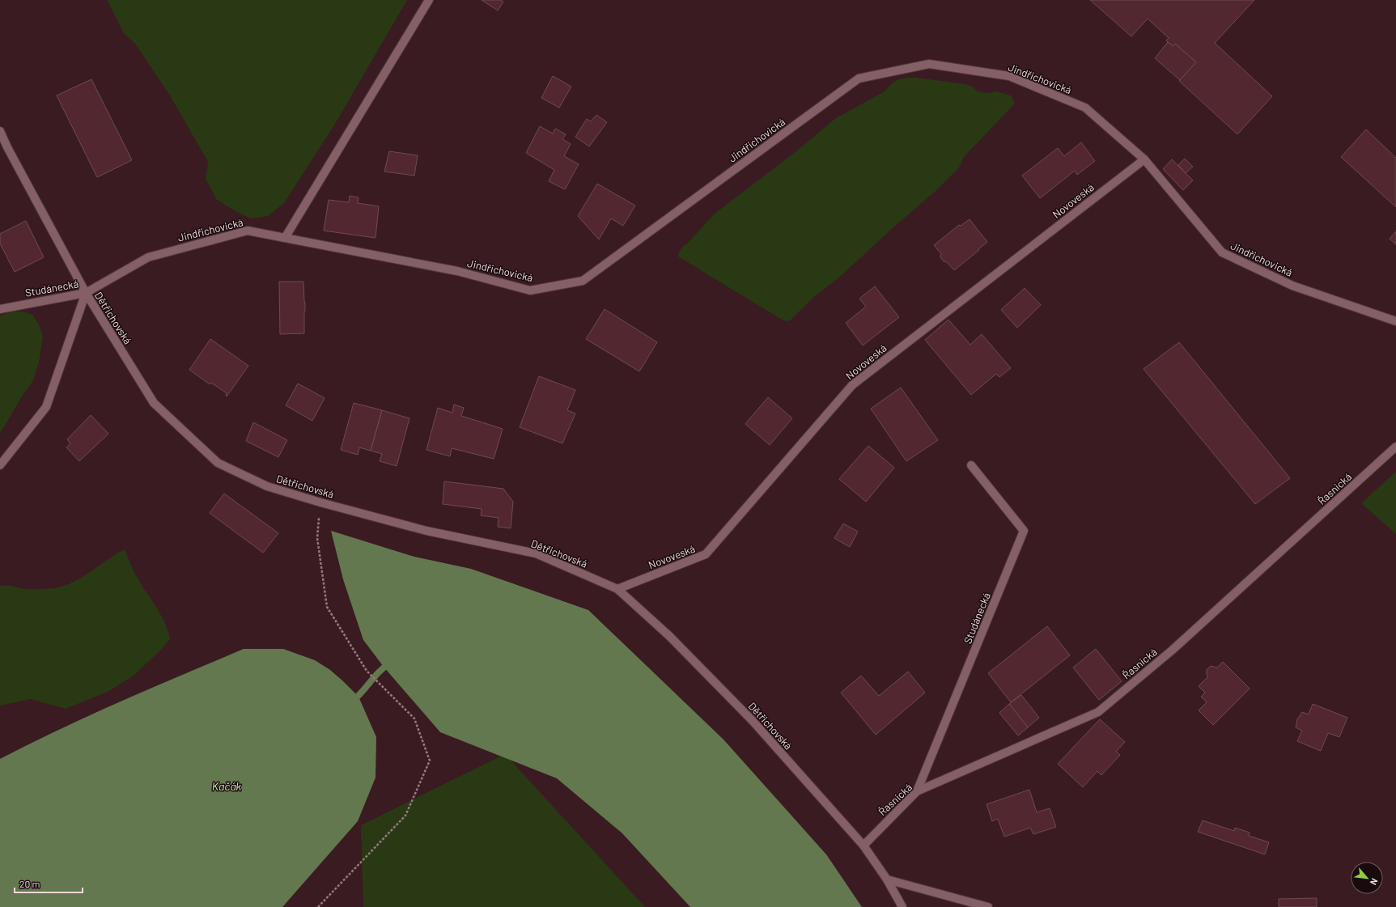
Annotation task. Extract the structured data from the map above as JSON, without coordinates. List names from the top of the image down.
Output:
{
  "streets": {
    "street": [
      "Jindřichovická",
      "Novoveská",
      "Studánecká",
      "Dětřichovská",
      "Řasnická"
    ]
  },
  "crossings": [
    ["Jindřichovická", "Novoveská"],
    ["Jindřichovická", "Studánecká"],
    ["Jindřichovická", "Dětřichovská"],
    ["Novoveská", "Dětřichovská"],
    ["Studánecká", "Dětřichovská"],
    ["Studánecká", "Řasnická"],
    ["Dětřichovská", "Řasnická"]
  ],
  "water": ["Kačák"],
  "scale_bar": "20 m",
  "north": "bottom right"
}
